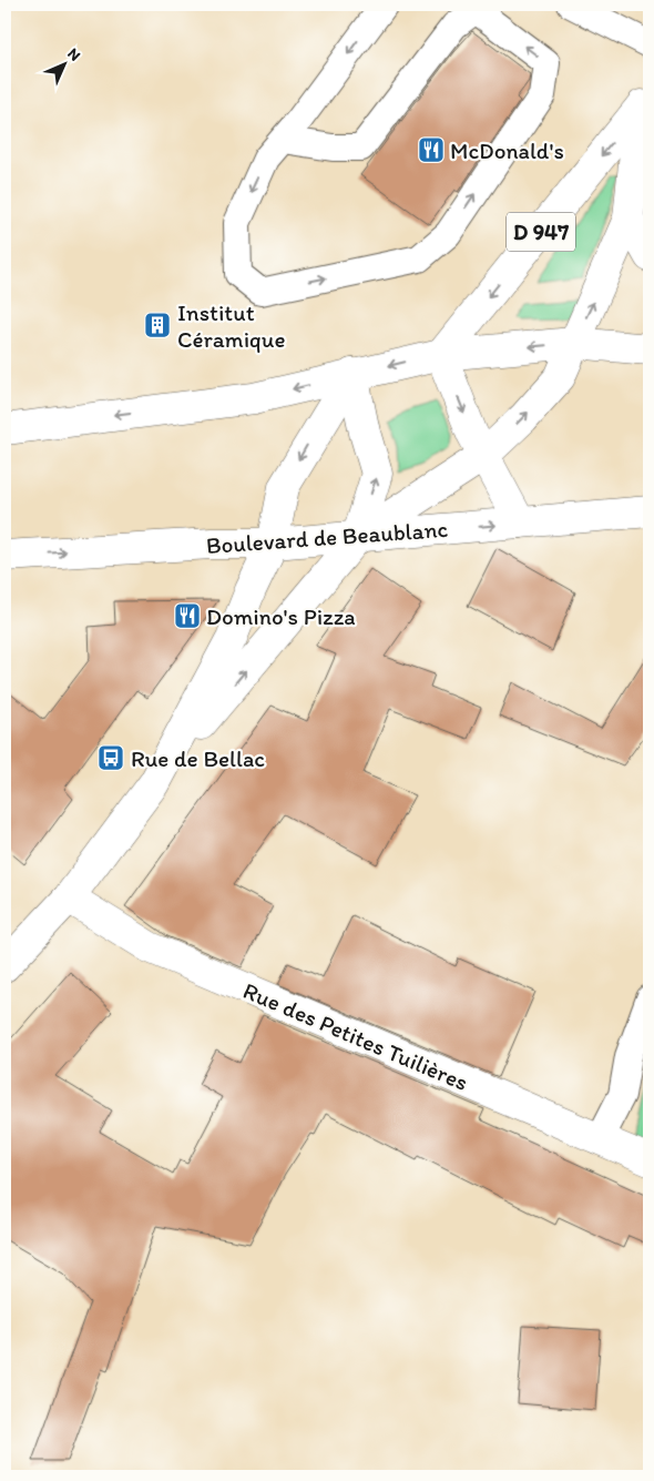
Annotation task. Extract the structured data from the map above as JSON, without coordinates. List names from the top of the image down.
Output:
{
  "streets": {
    "main road": ["D 947", "Boulevard de Beaublanc", "Rue des Petites Tuilières"]
  },
  "places": {
    "restaurant": ["McDonald's", "Domino's Pizza"],
    "building": ["Institut Céramique"],
    "bus stop": ["Rue de Bellac"]
  },
  "north": "top right"
}
